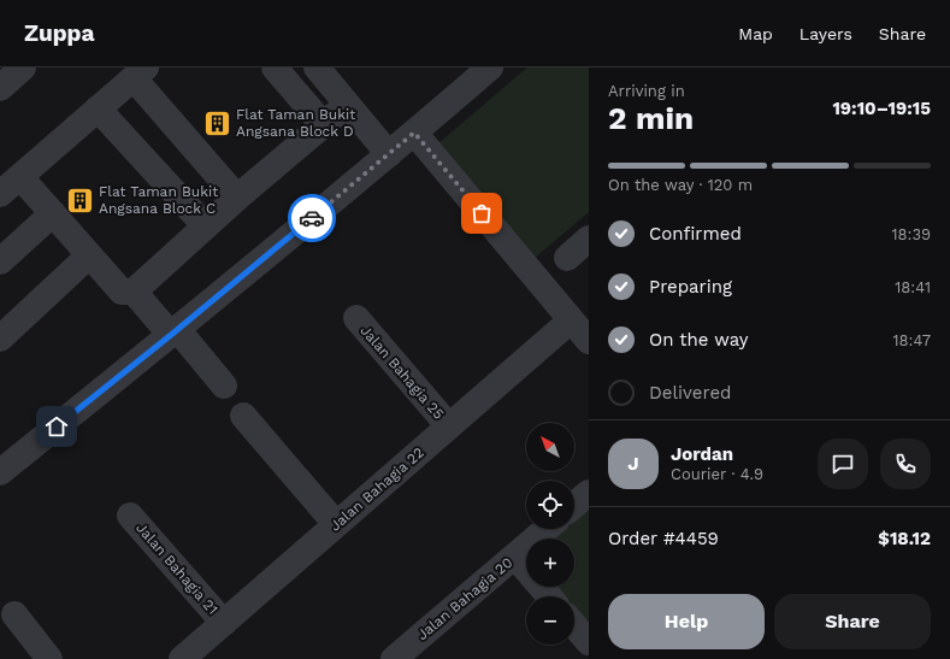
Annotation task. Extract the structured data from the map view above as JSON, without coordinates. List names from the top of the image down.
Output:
{
  "streets": {
    "street": [
      "Jalan Bahagia 25",
      "Jalan Bahagia 22",
      "Jalan Bahagia 21",
      "Jalan Bahagia 20"
    ]
  },
  "crossings": [
    ["Jalan Bahagia 25", "Jalan Bahagia 22"],
    ["Jalan Bahagia 22", "Jalan Bahagia 21"]
  ],
  "places": {
    "building": ["Flat Taman Bukit Angsana Block D", "Flat Taman Bukit Angsana Block C"]
  },
  "north": "top left",
  "page": {
    "header": "Zuppa",
    "nav": ["Map", "Layers", "Share"],
    "heading": ["2 min", "Arriving in", "19:10–19:15"],
    "panel": [
      "Jordan",
      "Courier · 4.9",
      "Order #4459",
      "$18.12"
    ],
    "bar": "On the way · 120 m",
    "list": [
      ["Confirmed", "18:39"],
      ["Preparing", "18:41"],
      ["On the way", "18:47"],
      "Delivered"
    ],
    "map_buttons": ["+", "−"],
    "round": "J",
    "buttons": ["Help", "Share"]
  }
}
